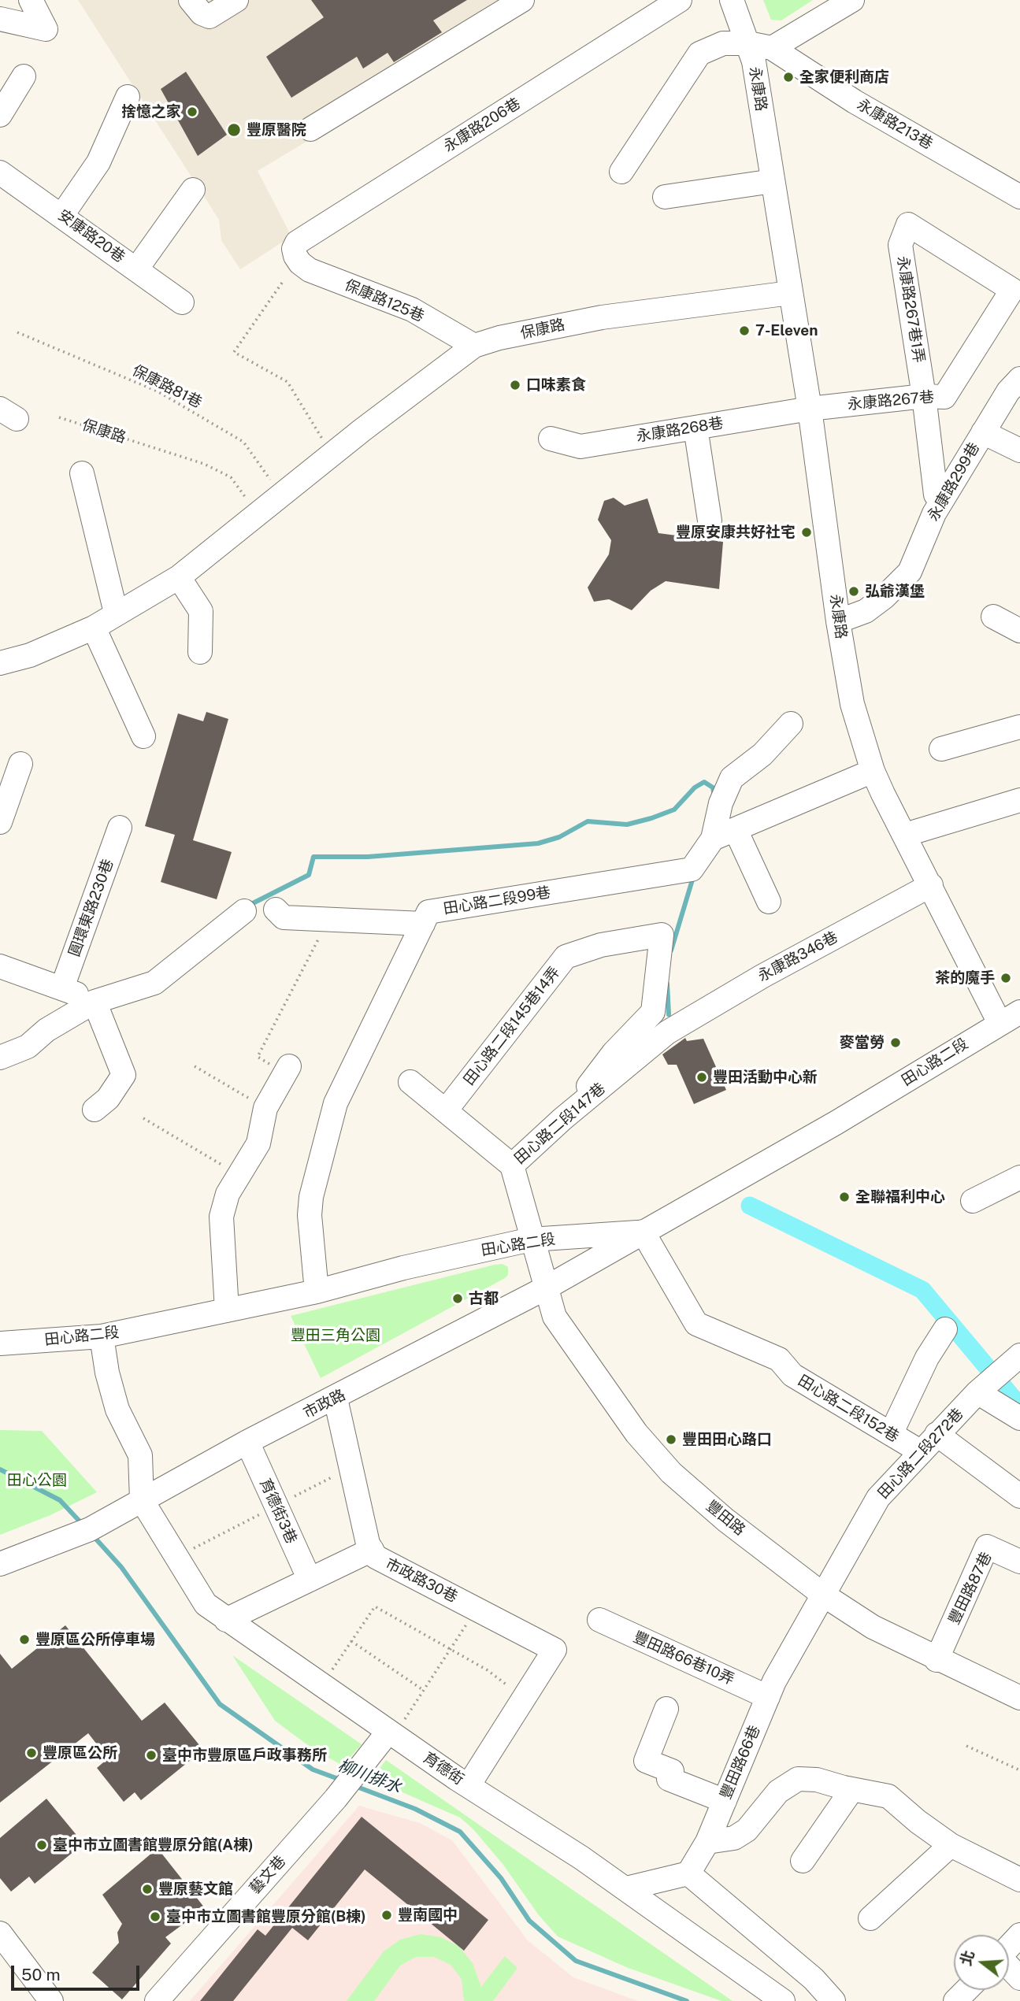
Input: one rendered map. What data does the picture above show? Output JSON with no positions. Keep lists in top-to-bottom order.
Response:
{
  "streets": {
    "street": [
      "永康路",
      "永康路213巷",
      "永康路206巷",
      "安康路20巷",
      "保康路125巷",
      "永康路267巷1弄",
      "保康路",
      "永康路267巷",
      "永康路268巷",
      "永康路299巷",
      "田心路二段99巷",
      "圓環東路230巷",
      "永康路346巷",
      "田心路二段145巷14弄",
      "田心路二段",
      "田心路二段147巷",
      "市政路",
      "田心路二段152巷",
      "田心路二段272巷",
      "育德街3巷",
      "豐田路",
      "市政路30巷",
      "豐田路87巷",
      "豐田路66巷10弄",
      "豐田路66巷",
      "育德街",
      "藝文巷"
    ],
    "path": ["保康路81巷"]
  },
  "crossings": [
    ["永康路", "保康路"],
    ["永康路", "永康路267巷"],
    ["永康路", "永康路268巷"],
    ["永康路", "永康路299巷"],
    ["永康路", "永康路346巷"],
    ["永康路", "田心路二段"],
    ["永康路206巷", "保康路125巷"],
    ["保康路125巷", "保康路"],
    ["永康路267巷1弄", "永康路267巷"],
    ["保康路", "保康路81巷"],
    ["永康路267巷", "永康路268巷"],
    ["田心路二段99巷", "田心路二段"],
    ["永康路346巷", "田心路二段147巷"],
    ["田心路二段145巷14弄", "田心路二段147巷"],
    ["田心路二段", "田心路二段147巷"],
    ["田心路二段", "市政路"],
    ["田心路二段", "田心路二段152巷"],
    ["田心路二段", "豐田路"],
    ["田心路二段147巷", "豐田路"],
    ["市政路", "田心路二段152巷"],
    ["市政路", "育德街3巷"],
    ["市政路", "豐田路"],
    ["市政路", "市政路30巷"],
    ["市政路", "育德街"],
    ["田心路二段152巷", "田心路二段272巷"],
    ["田心路二段272巷", "豐田路"],
    ["田心路二段272巷", "豐田路66巷"],
    ["豐田路", "豐田路87巷"],
    ["豐田路", "豐田路66巷"],
    ["豐田路66巷10弄", "豐田路66巷"],
    ["育德街", "藝文巷"]
  ],
  "water": ["柳川排水"],
  "parks": ["豐田三角公園", "田心公園"],
  "places": [
    "全家便利商店",
    "捨憶之家",
    "豐原醫院",
    "7-Eleven",
    "口味素食",
    "豐原安康共好社宅",
    "弘爺漢堡",
    "茶的魔手",
    "麥當勞",
    "豐田活動中心新",
    "全聯福利中心",
    "古都",
    "豐田田心路口",
    "豐原區公所停車場",
    "豐原區公所",
    "臺中市豐原區戶政事務所",
    "臺中市立圖書館豐原分館(A棟)",
    "豐原藝文館",
    "豐南國中",
    "臺中市立圖書館豐原分館(B棟)"
  ],
  "scale_bar": "50 m",
  "north": "left"
}
